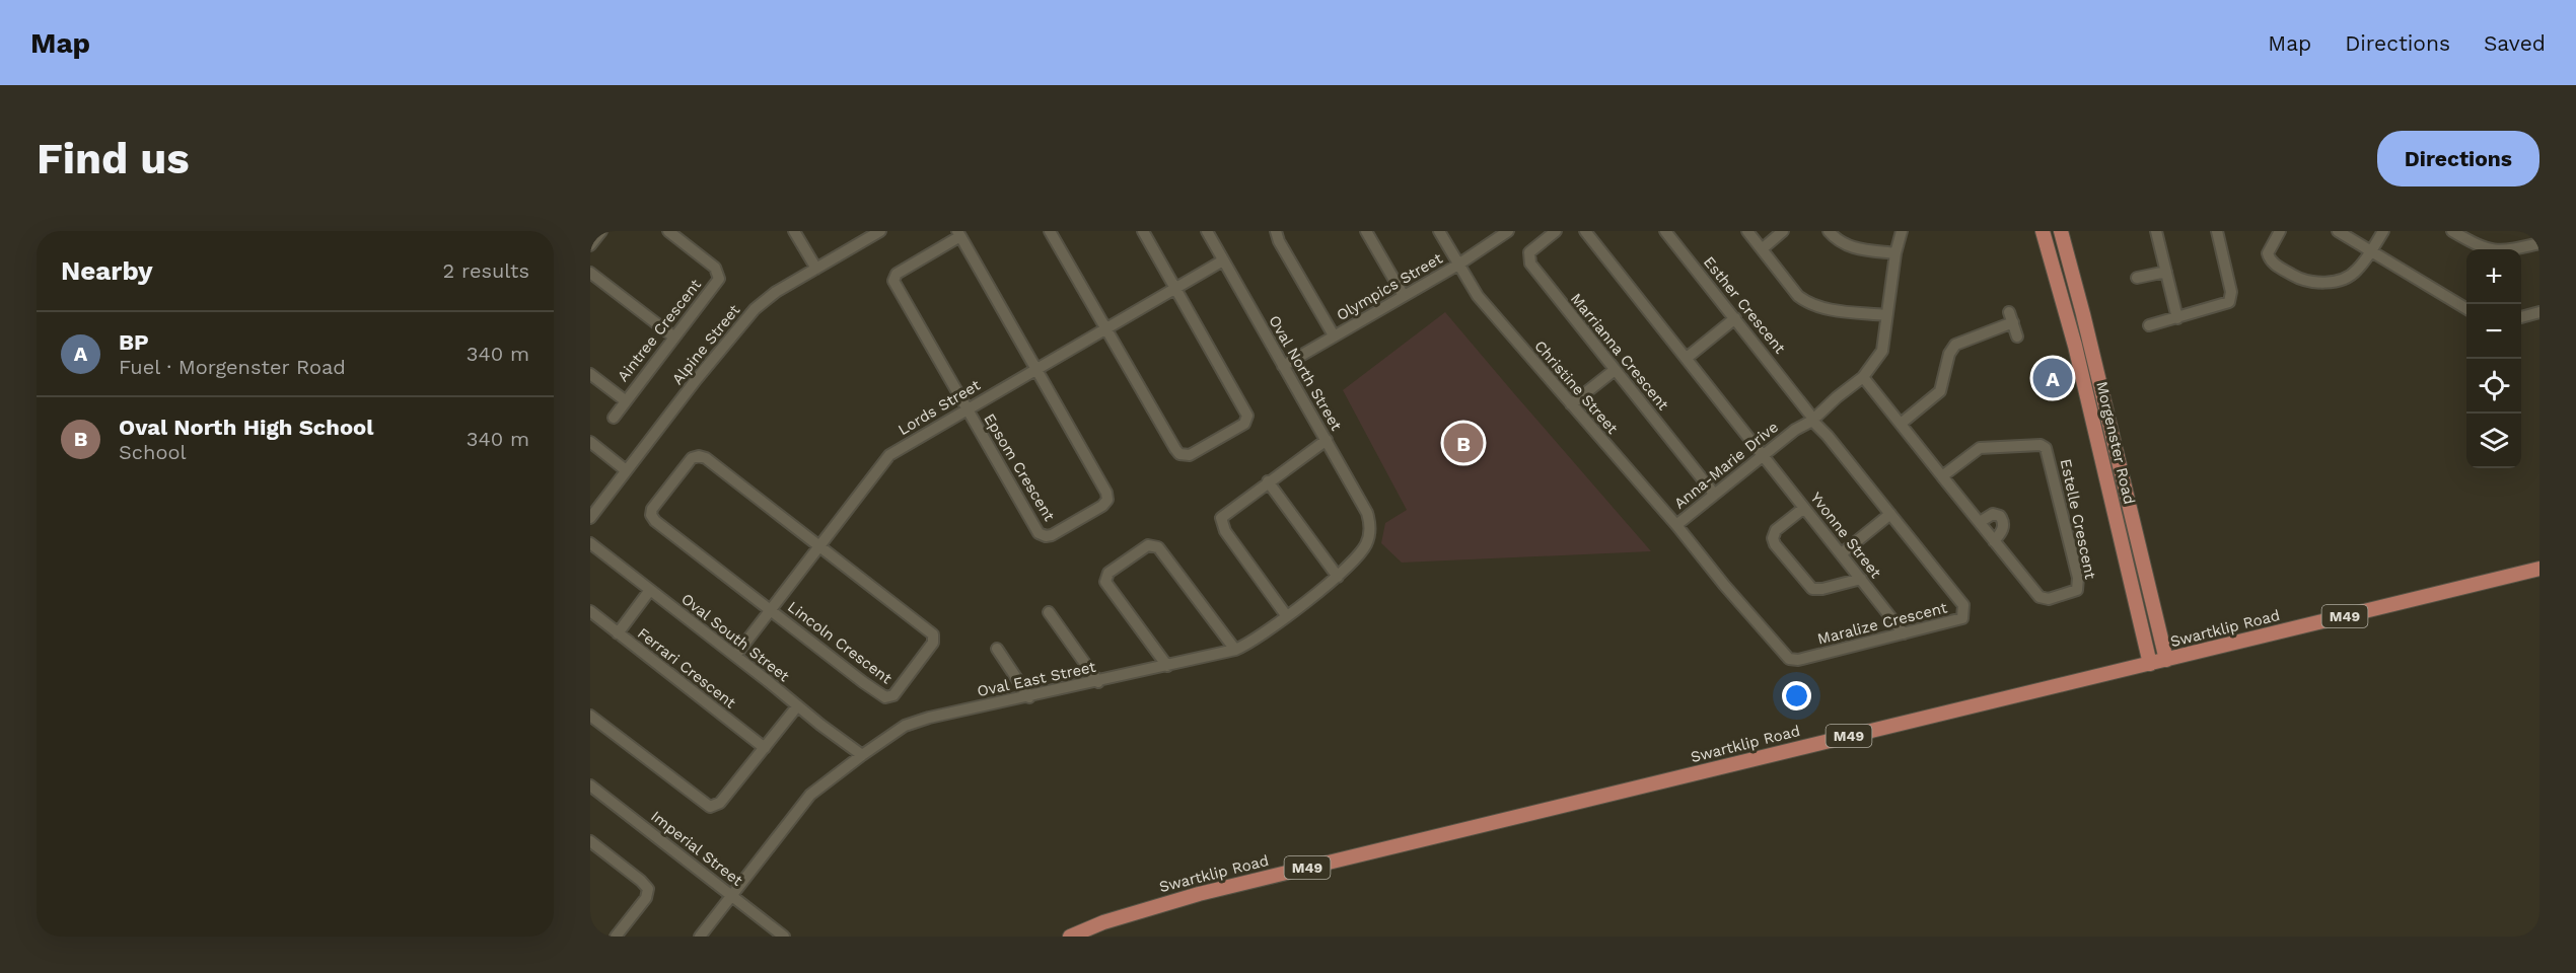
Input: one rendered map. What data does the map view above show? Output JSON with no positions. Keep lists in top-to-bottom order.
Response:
{
  "streets": {
    "main road": ["Morgenster Road", "M49", "Swartklip Road"],
    "street": [
      "Olympics Street",
      "Esther Crescent",
      "Aintree Crescent",
      "Alpine Street",
      "Marrianna Crescent",
      "Oval North Street",
      "Christine Street",
      "Lords Street",
      "Anna-Marie Drive",
      "Epsom Crescent",
      "Estelle Crescent",
      "Yvonne Street",
      "Maralize Crescent",
      "Oval South Street",
      "Lincoln Crescent",
      "Ferrari Crescent",
      "Oval East Street",
      "Imperial Street"
    ]
  },
  "crossings": [
    ["Olympics Street", "Oval North Street"],
    ["Olympics Street", "Christine Street"],
    ["Esther Crescent", "Anna-Marie Drive"],
    ["Esther Crescent", "Maralize Crescent"],
    ["Marrianna Crescent", "Anna-Marie Drive"],
    ["Oval North Street", "Lords Street"],
    ["Oval North Street", "Oval East Street"],
    ["Christine Street", "Anna-Marie Drive"],
    ["Christine Street", "Maralize Crescent"],
    ["Lords Street", "Epsom Crescent"],
    ["Lords Street", "Oval South Street"],
    ["Lords Street", "Lincoln Crescent"],
    ["Morgenster Road", "Swartklip Road"],
    ["Anna-Marie Drive", "Estelle Crescent"],
    ["Anna-Marie Drive", "Yvonne Street"],
    ["Anna-Marie Drive", "Maralize Crescent"],
    ["Yvonne Street", "Maralize Crescent"],
    ["Oval South Street", "Oval East Street"],
    ["Oval East Street", "Imperial Street"]
  ],
  "page": {
    "header": "Map",
    "nav": ["Map", "Directions", "Saved"],
    "buttons": "Directions",
    "title": "Find us",
    "heading": ["Nearby", "2 results"],
    "map_buttons": ["+", "−"],
    "list": [
      {
        "mark": "A",
        "name": "BP",
        "note": "Fuel · Morgenster Road",
        "value": "340 m"
      },
      {
        "mark": "B",
        "name": "Oval North High School",
        "note": "School",
        "value": "340 m"
      }
    ],
    "pins": ["A", "B"]
  }
}
